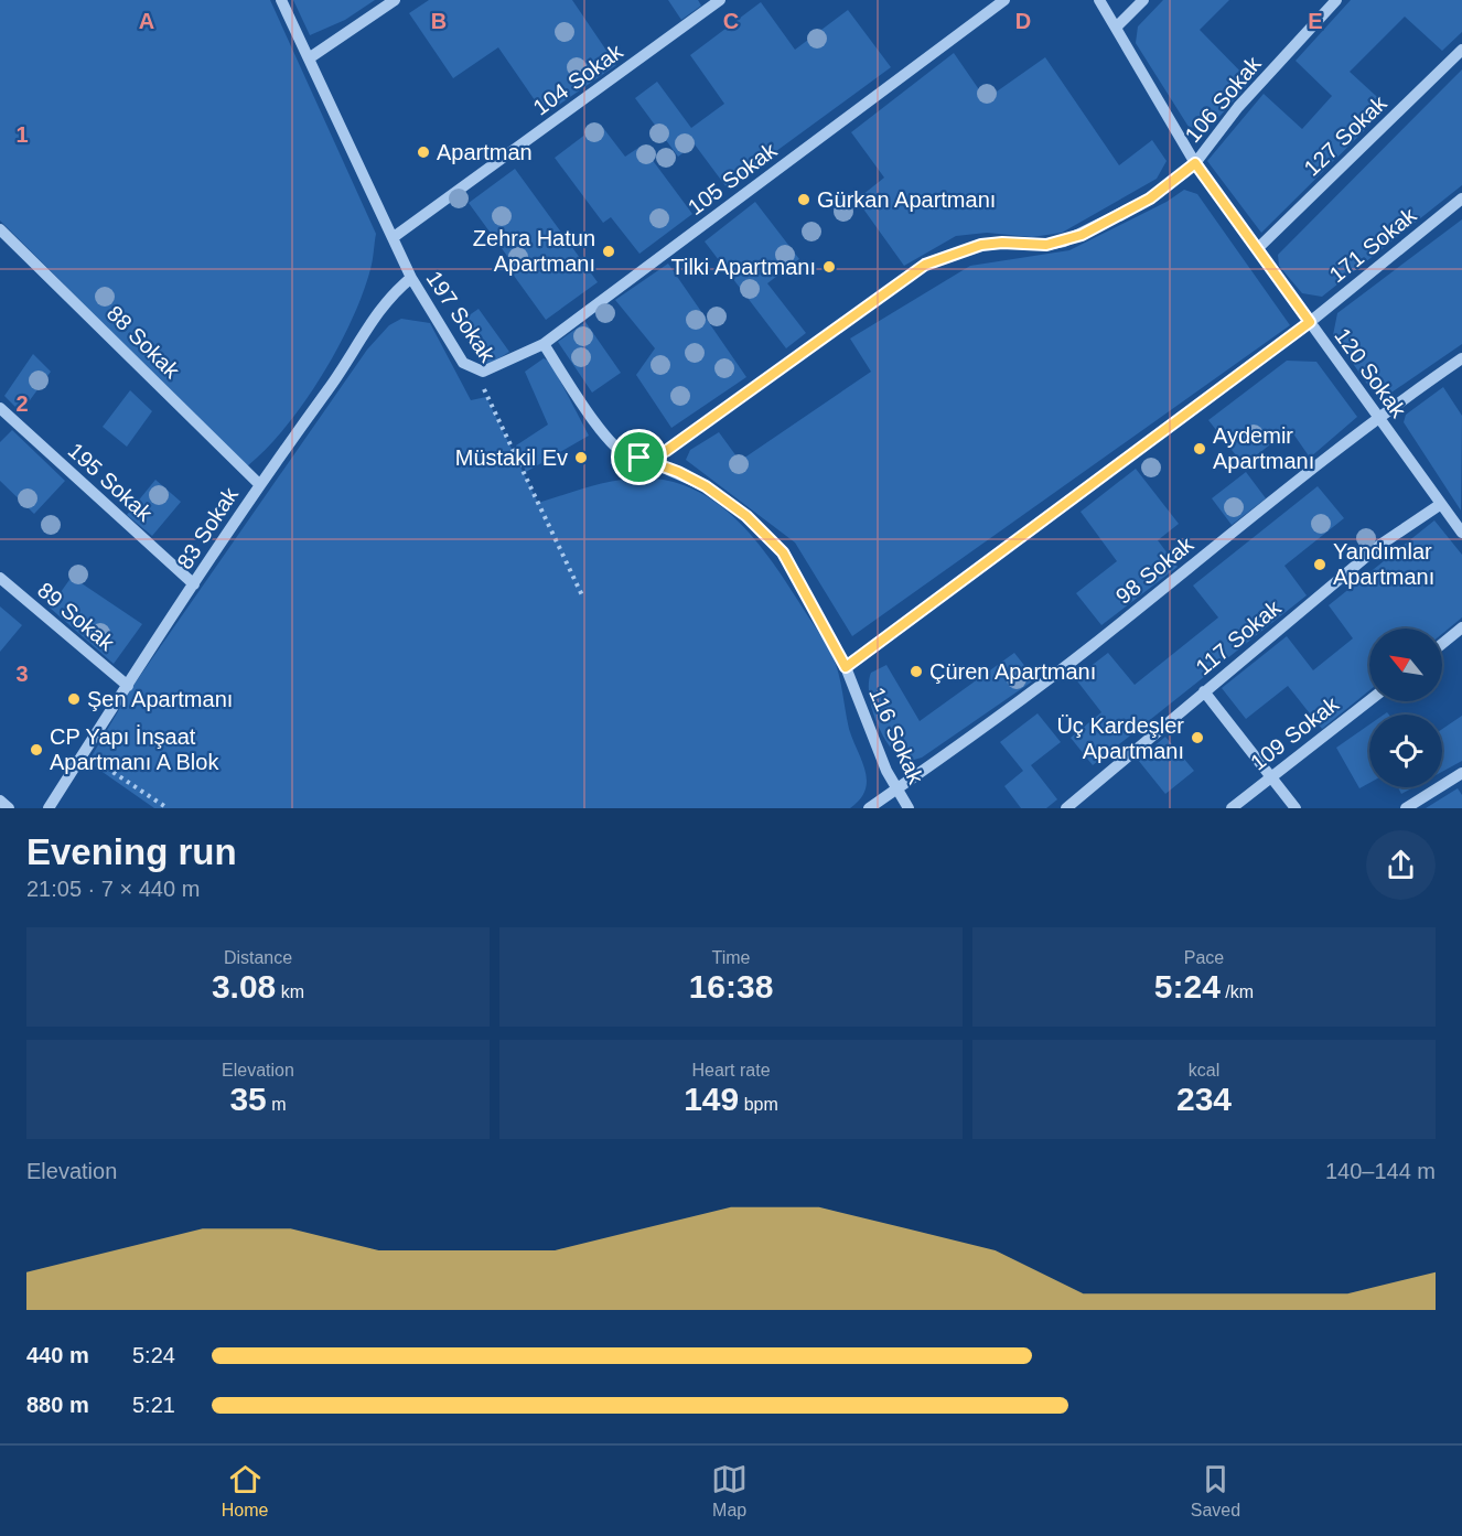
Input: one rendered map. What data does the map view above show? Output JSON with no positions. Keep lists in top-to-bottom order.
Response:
{
  "streets": {
    "street": [
      "104 Sokak",
      "106 Sokak",
      "127 Sokak",
      "105 Sokak",
      "171 Sokak",
      "197 Sokak",
      "88 Sokak",
      "120 Sokak",
      "195 Sokak",
      "83 Sokak",
      "98 Sokak",
      "89 Sokak",
      "117 Sokak",
      "109 Sokak",
      "116 Sokak"
    ]
  },
  "crossings": [
    ["104 Sokak", "197 Sokak"],
    ["106 Sokak", "120 Sokak"],
    ["106 Sokak", "116 Sokak"],
    ["127 Sokak", "120 Sokak"],
    ["105 Sokak", "197 Sokak"],
    ["171 Sokak", "120 Sokak"],
    ["171 Sokak", "116 Sokak"],
    ["197 Sokak", "83 Sokak"],
    ["88 Sokak", "83 Sokak"],
    ["120 Sokak", "98 Sokak"],
    ["120 Sokak", "117 Sokak"],
    ["195 Sokak", "83 Sokak"],
    ["83 Sokak", "89 Sokak"],
    ["98 Sokak", "116 Sokak"]
  ],
  "places": [
    "Apartman",
    "Gürkan Apartmanı",
    "Zehra Hatun Apartmanı",
    "Tilki Apartmanı",
    "Aydemir Apartmanı",
    "Müstakil Ev",
    "Yandımlar Apartmanı",
    "Çüren Apartmanı",
    "Şen Apartmanı",
    "Üç Kardeşler Apartmanı",
    "CP Yapı İnşaat Apartmanı A Blok"
  ],
  "north": "top left",
  "page": {
    "heading": ["Evening run", "21:05 · 7 × 440 m"],
    "stats": [
      ["Distance", "3.08 km"],
      ["Time", "16:38"],
      ["Pace", "5:24 /km"],
      ["Elevation", "35 m"],
      ["Heart rate", "149 bpm"],
      ["kcal", "234"]
    ],
    "chart": ["Elevation", "140–144 m"],
    "list": [
      {
        "name": "440 m",
        "note": "5:24"
      },
      {
        "name": "880 m",
        "note": "5:21"
      }
    ],
    "tabs": ["Home", "Map", "Saved"]
  },
  "grid": {
    "columns": [
      "A",
      "B",
      "C",
      "D",
      "E"
    ],
    "rows": ["1", "2", "3"]
  }
}
